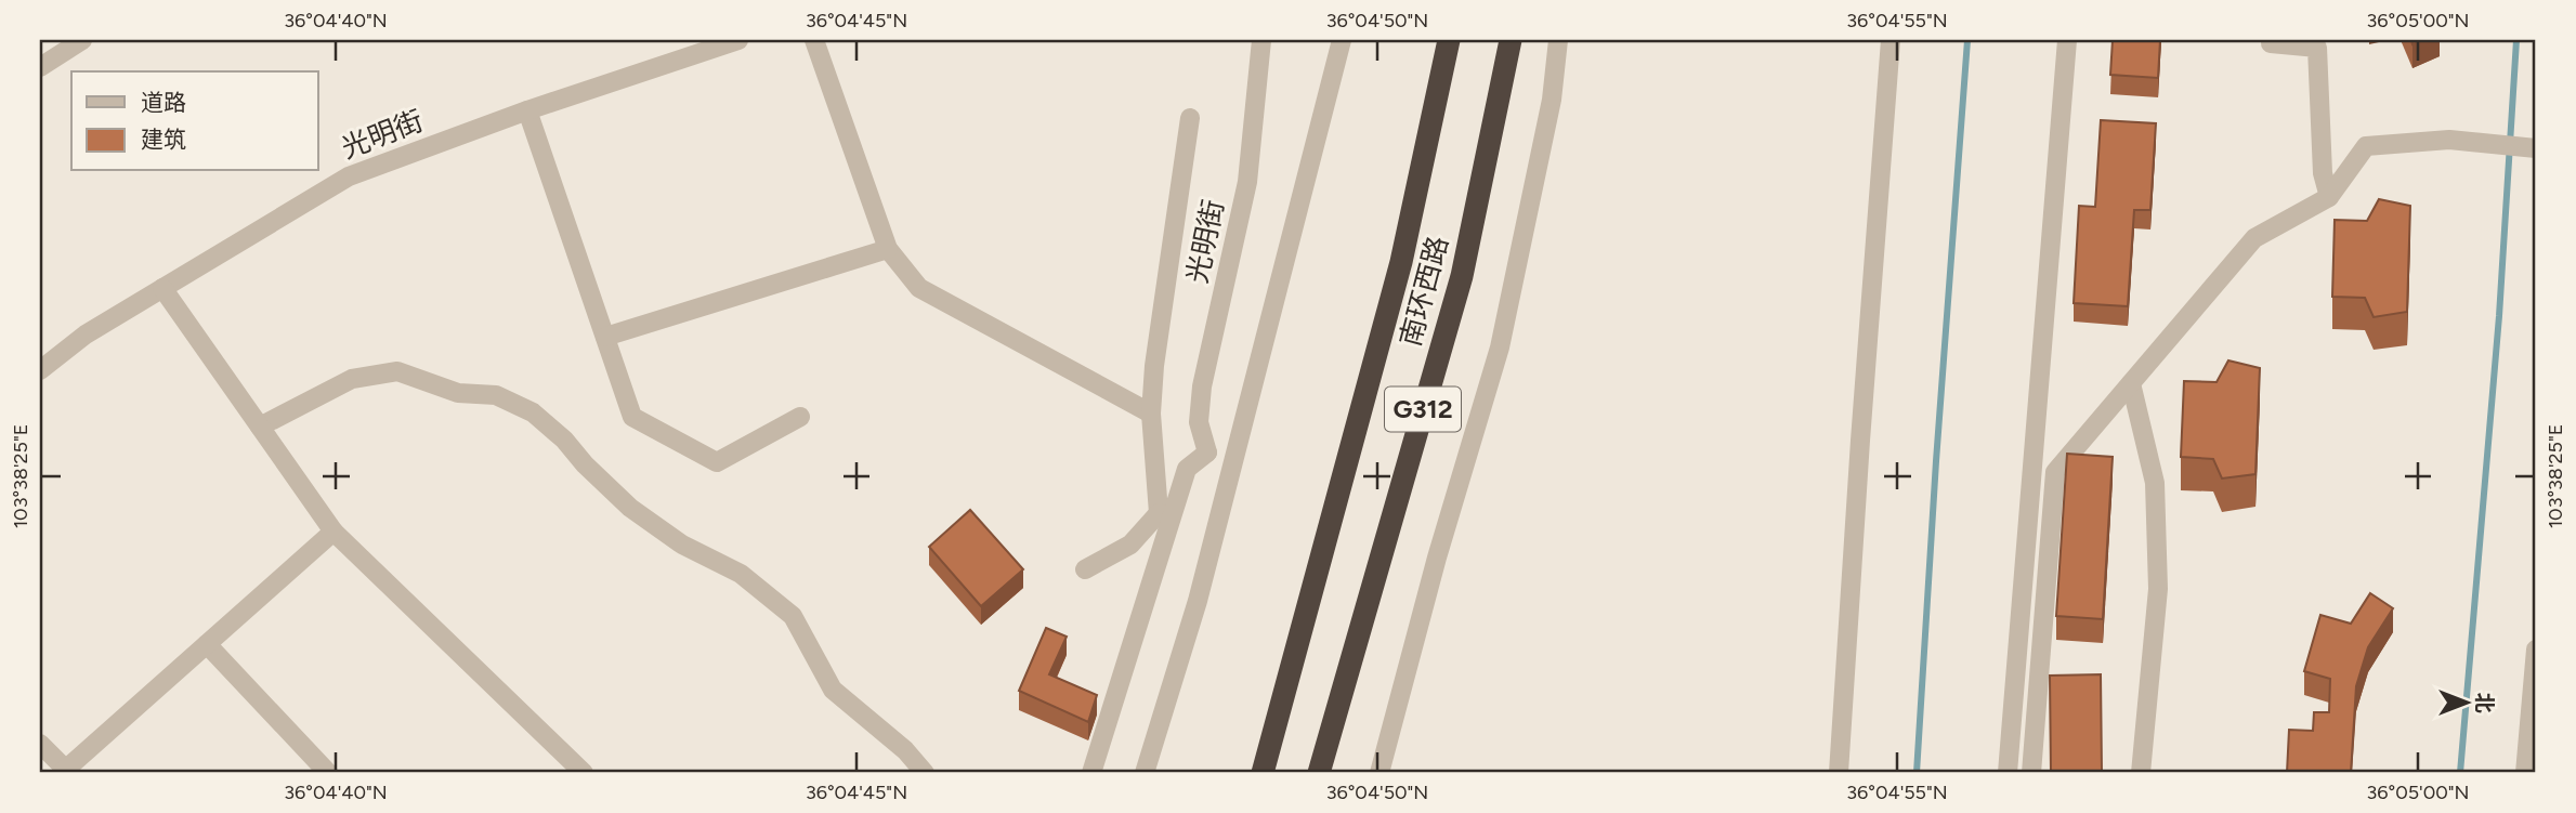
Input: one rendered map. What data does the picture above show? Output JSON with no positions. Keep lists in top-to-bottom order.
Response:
{
  "streets": {
    "highway": ["南环西路", "G312"],
    "street": ["光明街"]
  },
  "legend": ["道路", "建筑"],
  "north": "right",
  "coordinates": [
    "36°04'40\"N",
    "36°04'45\"N",
    "36°04'50\"N",
    "36°04'55\"N",
    "36°05'00\"N",
    "103°38'25\"E"
  ]
}
